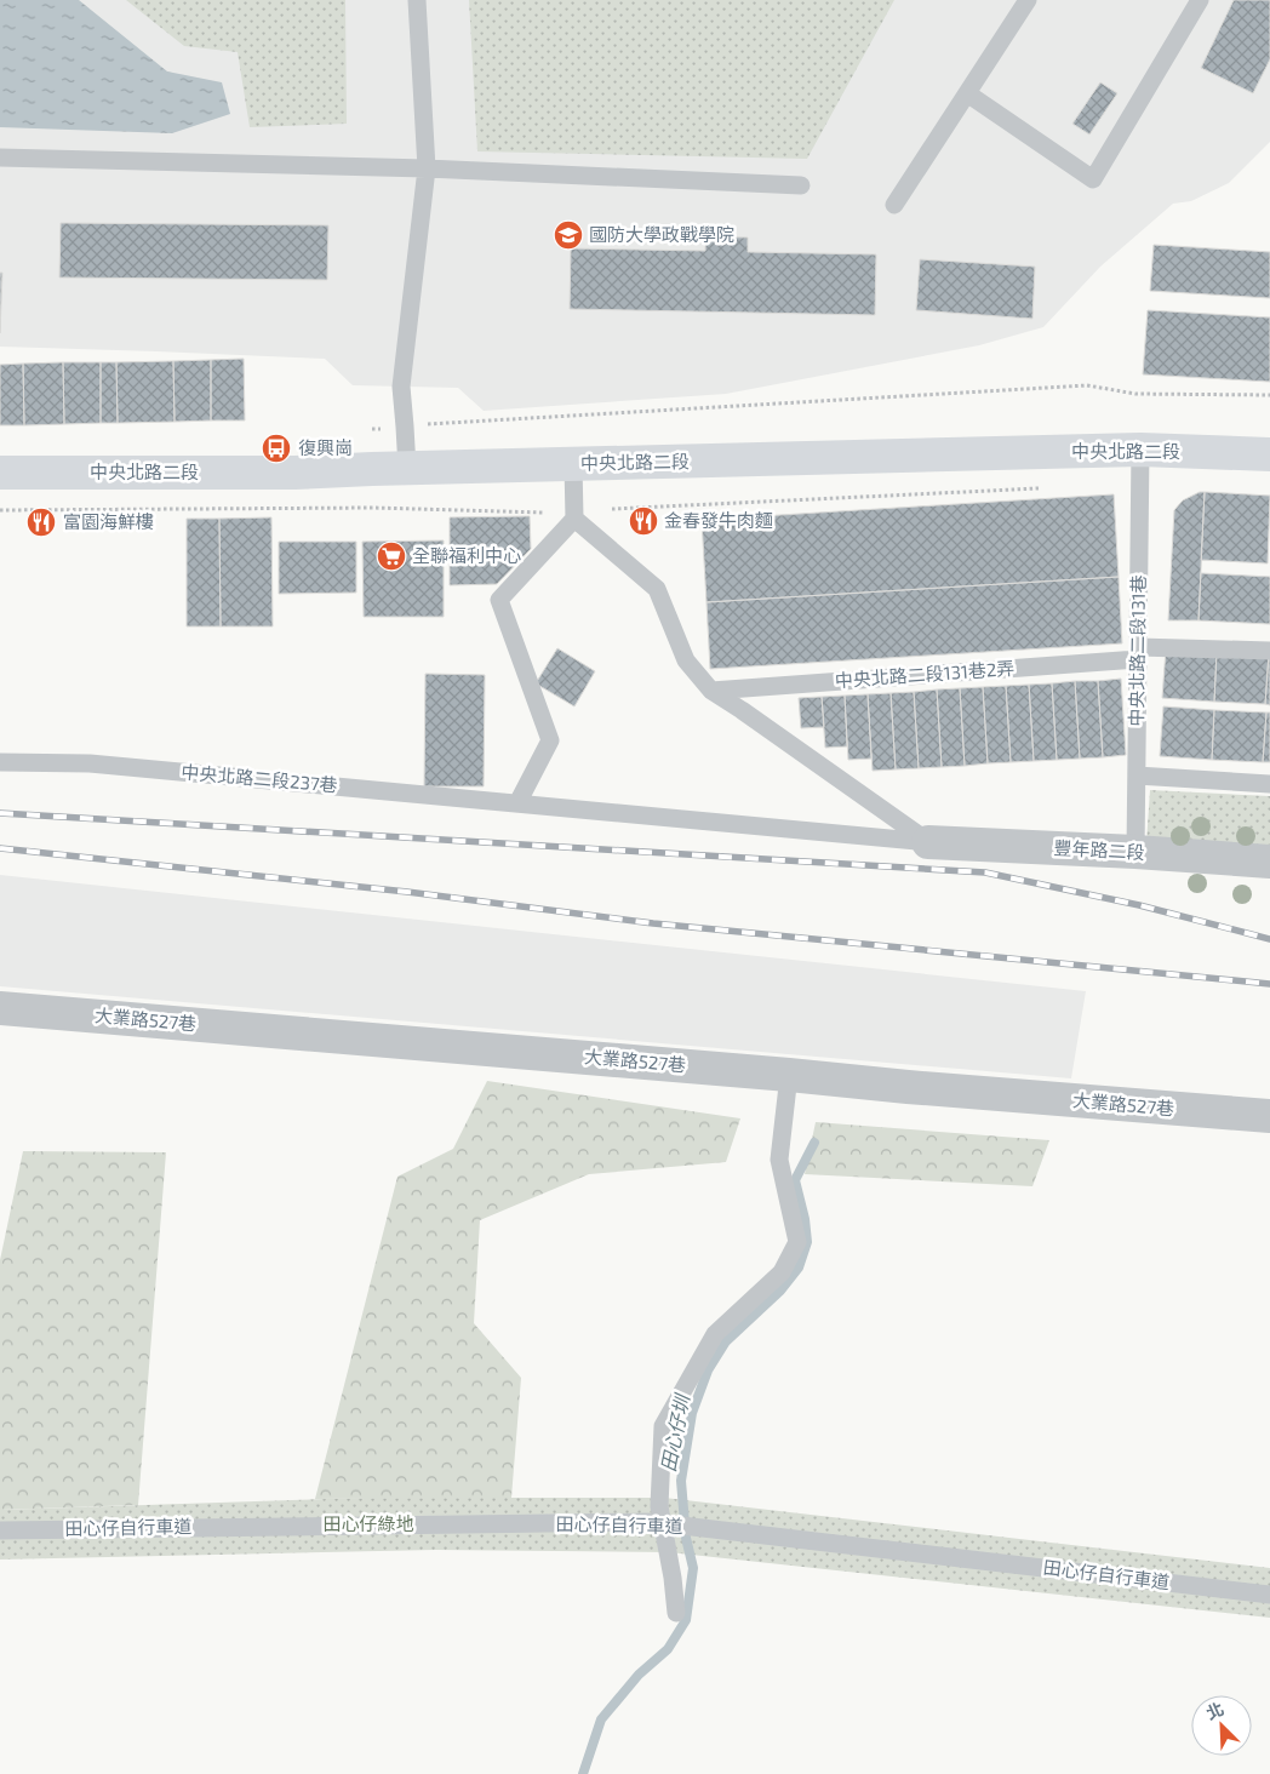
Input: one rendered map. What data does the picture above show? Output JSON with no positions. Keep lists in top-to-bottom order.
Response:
{
  "streets": {
    "street": ["中央北路二段", "豐年路二段", "大業路527巷"],
    "lane": [
      "中央北路二段131巷",
      "中央北路二段131巷2弄",
      "中央北路二段237巷",
      "田心仔自行車道"
    ]
  },
  "crossings": [
    ["中央北路二段", "中央北路二段131巷"],
    ["中央北路二段131巷", "中央北路二段131巷2弄"],
    ["中央北路二段131巷", "豐年路二段"],
    ["中央北路二段237巷", "豐年路二段"]
  ],
  "water": ["田心仔圳"],
  "parks": ["田心仔綠地"],
  "places": {
    "school or university": ["國防大學政戰學院"],
    "bus stop": ["復興崗"],
    "restaurant": ["金春發牛肉麵", "富園海鮮樓"],
    "supermarket": ["全聯福利中心"]
  },
  "north": "top left"
}
